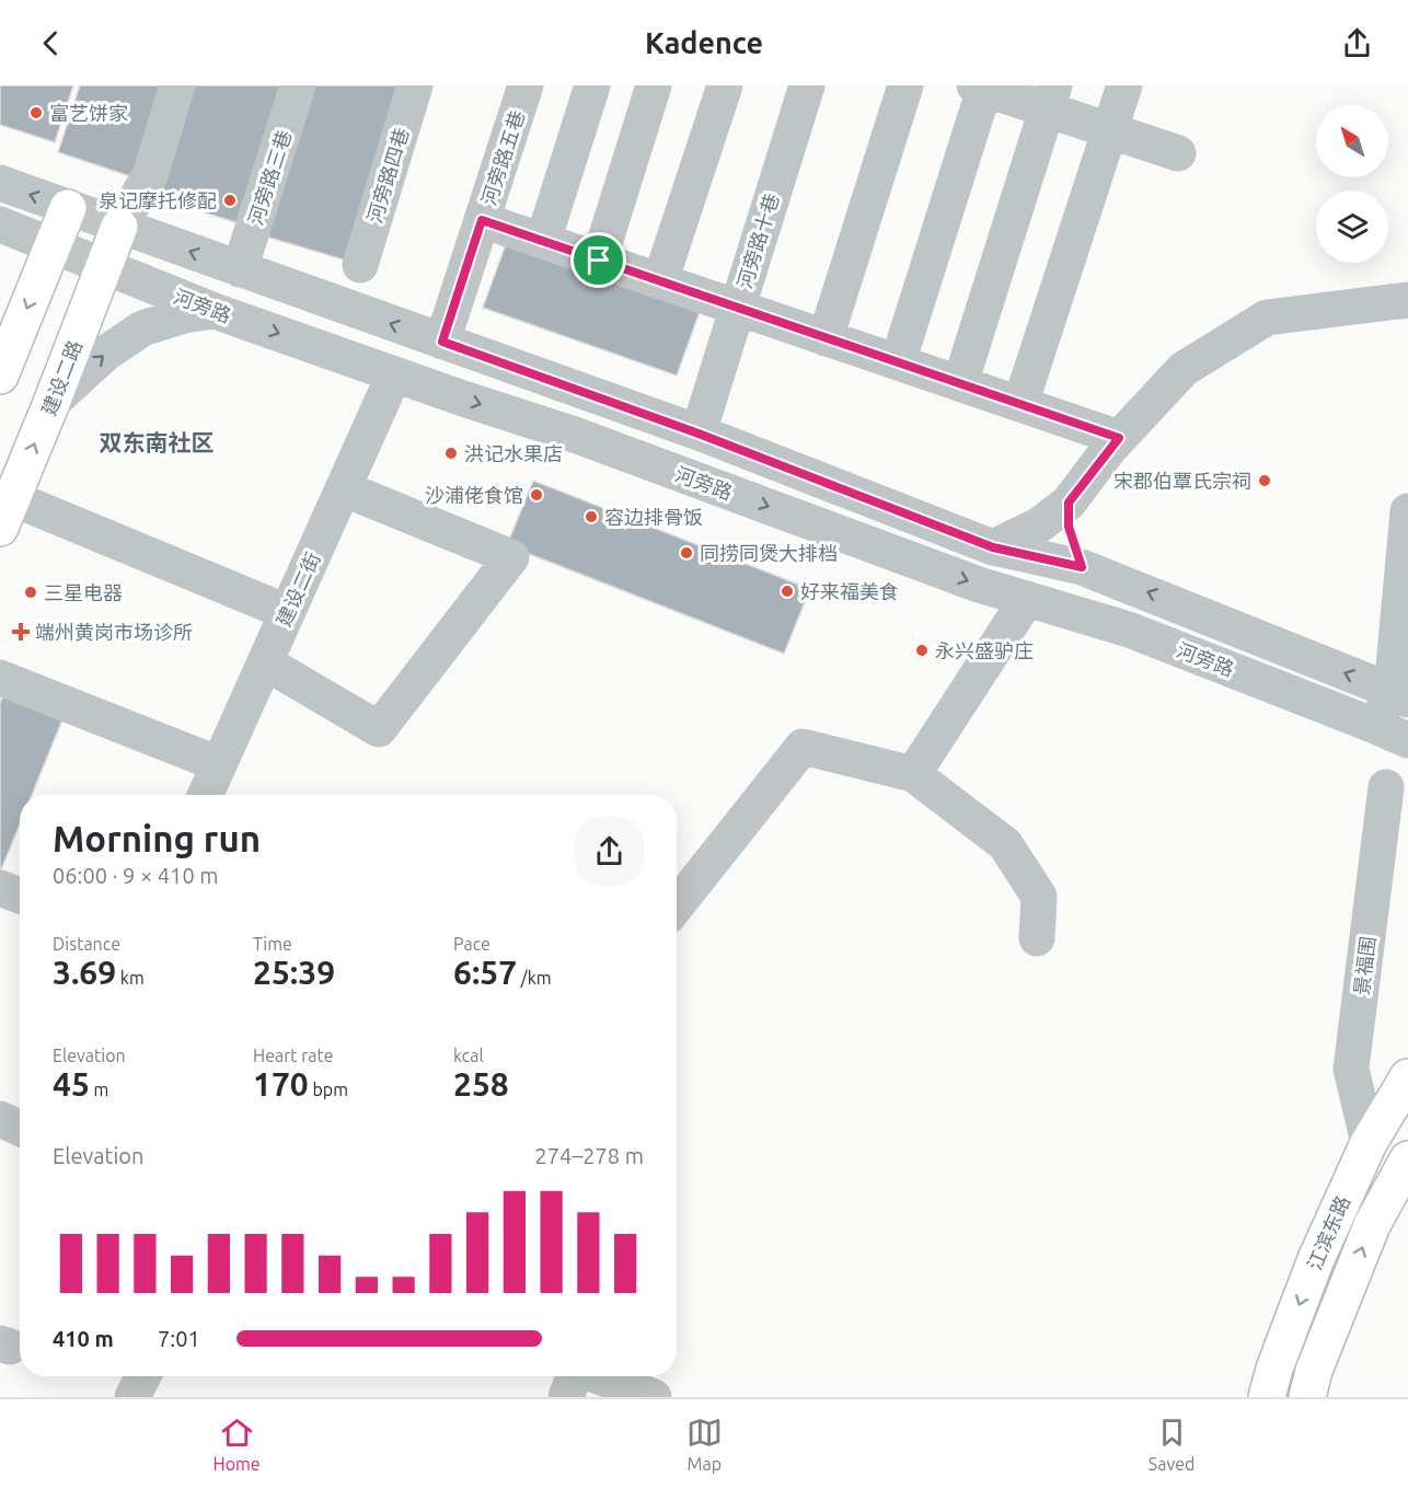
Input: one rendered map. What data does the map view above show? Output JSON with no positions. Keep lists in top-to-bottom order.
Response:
{
  "streets": {
    "main road": ["建设二路", "江滨东路"],
    "street": [
      "河旁路五巷",
      "河旁路四巷",
      "河旁路三巷",
      "河旁路十巷",
      "河旁路",
      "建设二街",
      "景福围"
    ]
  },
  "crossings": [
    ["河旁路五巷", "河旁路"],
    ["河旁路三巷", "河旁路"],
    ["河旁路十巷", "河旁路"],
    ["河旁路", "建设二路"],
    ["河旁路", "建设二街"],
    ["景福围", "江滨东路"]
  ],
  "one_way": ["建设二路"],
  "districts": ["双东南社区"],
  "places": {
    "other": [
      "富艺饼家",
      "泉记摩托修配",
      "洪记水果店",
      "宋郡伯覃氏宗祠",
      "沙浦佬食馆",
      "容边排骨饭",
      "同捞同煲大排档",
      "好来福美食",
      "三星电器",
      "永兴盛驴庄"
    ],
    "health": ["端州黄岗市场诊所"]
  },
  "north": "top left",
  "page": {
    "header": "Kadence",
    "heading": ["Morning run", "06:00 · 9 × 410 m"],
    "stats": [
      ["Distance", "3.69 km"],
      ["Time", "25:39"],
      ["Pace", "6:57 /km"],
      ["Elevation", "45 m"],
      ["Heart rate", "170 bpm"],
      ["kcal", "258"]
    ],
    "chart": ["Elevation", "274–278 m"],
    "list": [
      {
        "name": "410 m",
        "note": "7:01"
      }
    ],
    "tabs": ["Home", "Map", "Saved"]
  }
}
